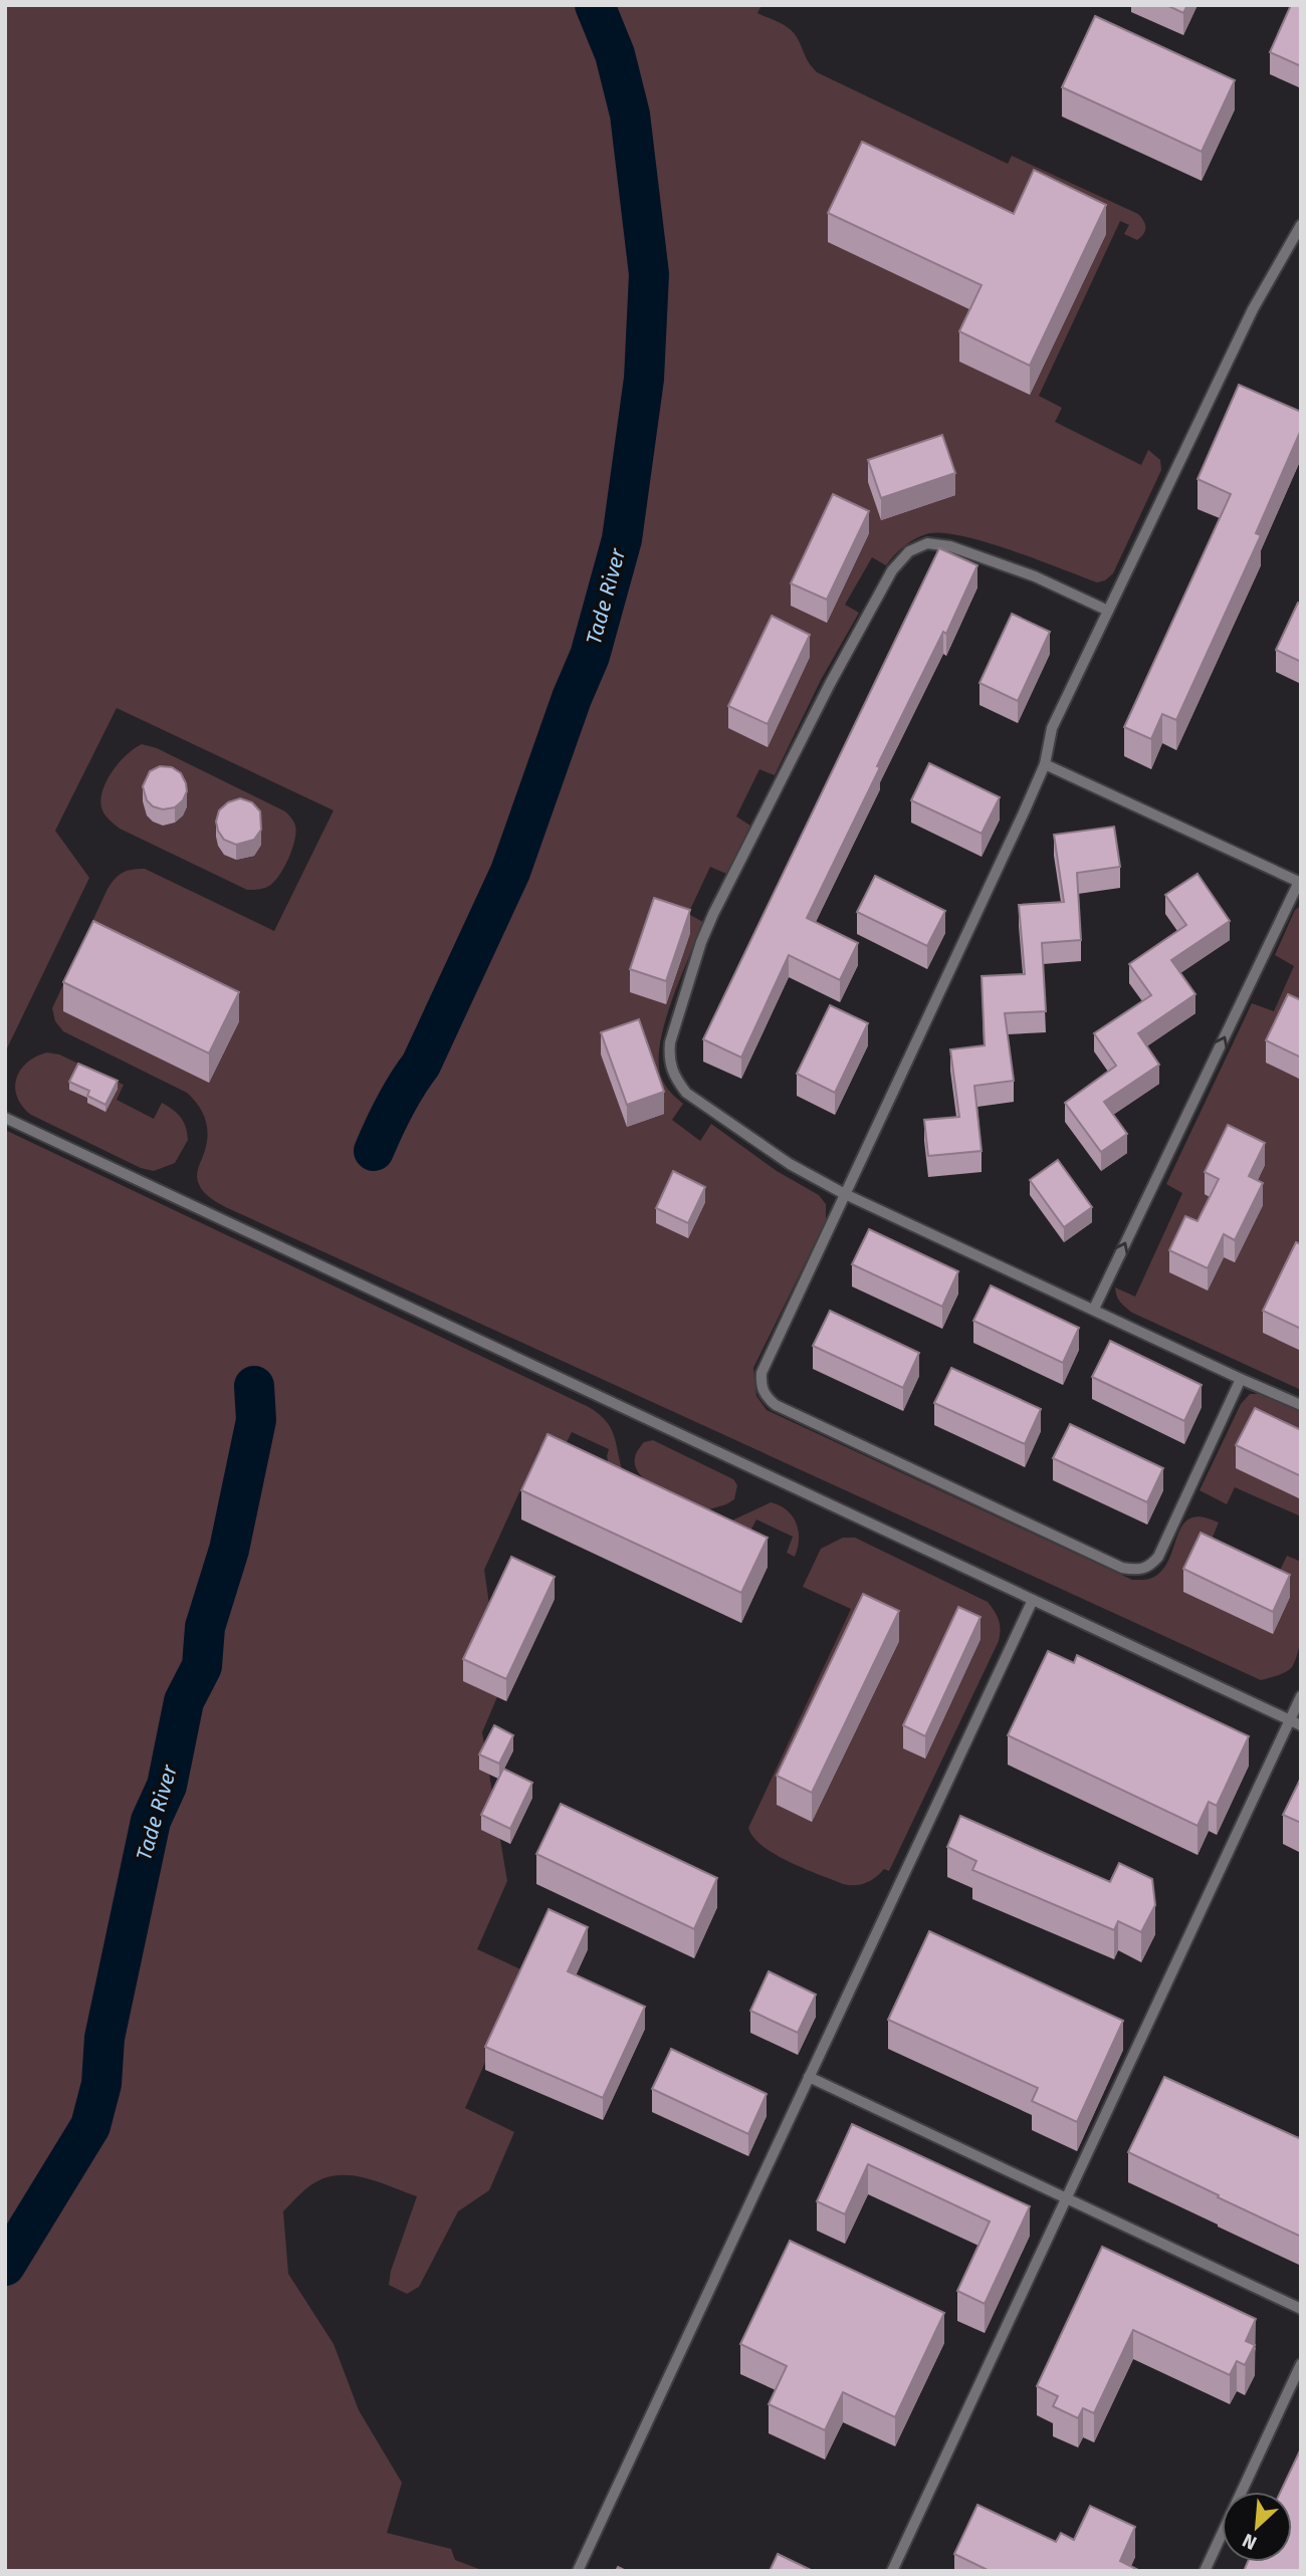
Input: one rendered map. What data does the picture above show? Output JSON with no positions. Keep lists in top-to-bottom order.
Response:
{
  "water": ["Tade River"],
  "north": "bottom left"
}
